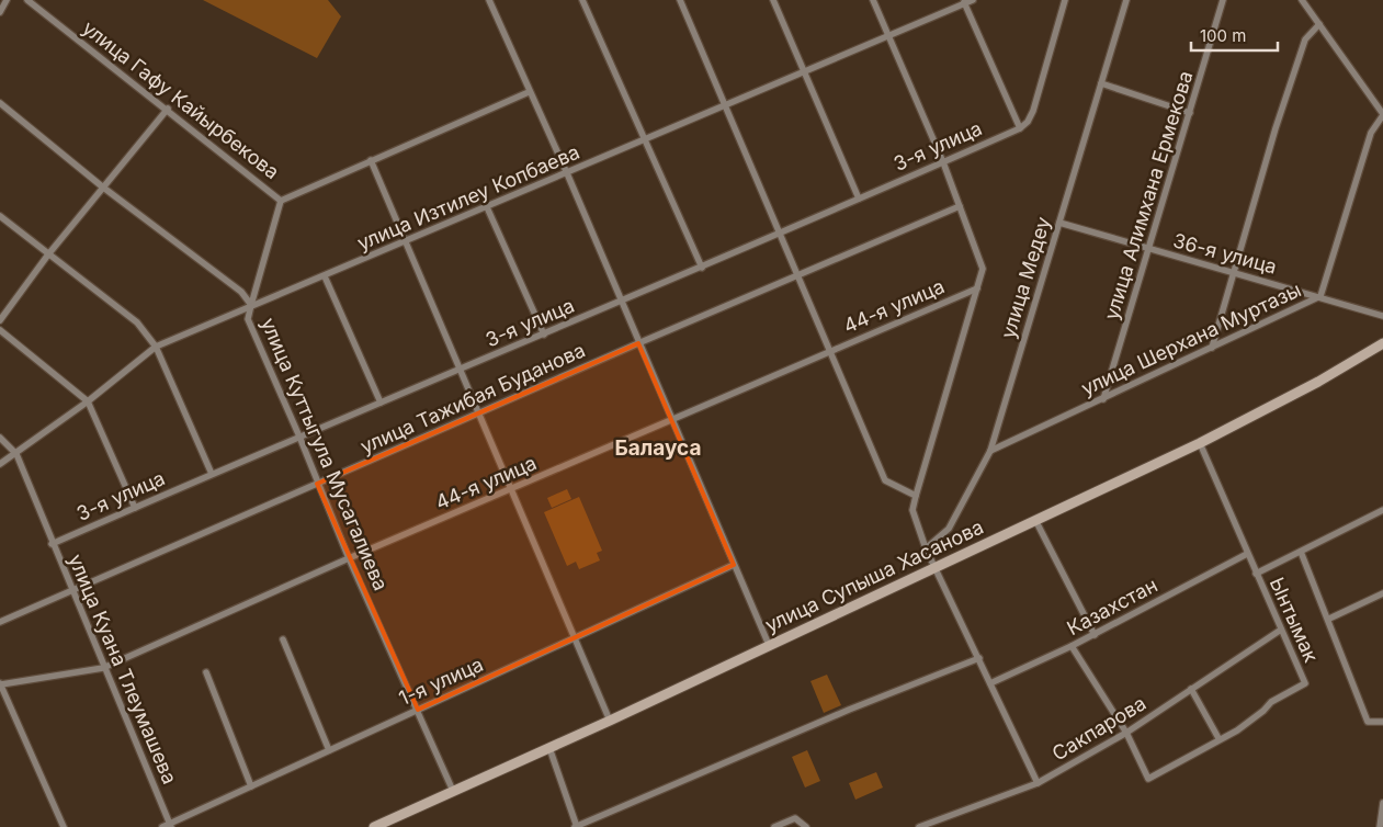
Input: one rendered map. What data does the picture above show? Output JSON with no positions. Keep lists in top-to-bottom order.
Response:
{
  "streets": {
    "street": [
      "улица Гафу Кайырбекова",
      "3-я улица",
      "улица Алимхана Ермекова",
      "улица Изтилеу Копбаева",
      "36-я улица",
      "улица Медеу",
      "44-я улица",
      "улица Шерхана Муртазы",
      "улица Тажибая Буданова",
      "улица Куттыгула Мусагалиева",
      "улица Супыша Хасанова",
      "Казахстан",
      "Ынтымак",
      "улица Куана Тлеумашева",
      "1-я улица",
      "Сакпарова"
    ]
  },
  "crossings": [
    ["3-я улица", "улица Куттыгула Мусагалиева"],
    ["3-я улица", "улица Куана Тлеумашева"],
    ["улица Алимхана Ермекова", "36-я улица"],
    ["улица Алимхана Ермекова", "улица Шерхана Муртазы"],
    ["улица Изтилеу Копбаева", "улица Куттыгула Мусагалиева"],
    ["улица Изтилеу Копбаева", "улица Куана Тлеумашева"],
    ["36-я улица", "улица Медеу"],
    ["36-я улица", "улица Шерхана Муртазы"],
    ["улица Медеу", "улица Шерхана Муртазы"],
    ["44-я улица", "улица Куттыгула Мусагалиева"],
    ["44-я улица", "улица Куана Тлеумашева"],
    ["улица Тажибая Буданова", "улица Куттыгула Мусагалиева"],
    ["улица Тажибая Буданова", "улица Куана Тлеумашева"],
    ["улица Куттыгула Мусагалиева", "улица Супыша Хасанова"],
    ["улица Куттыгула Мусагалиева", "1-я улица"],
    ["улица Супыша Хасанова", "Ынтымак"],
    ["Казахстан", "Ынтымак"],
    ["Ынтымак", "Сакпарова"],
    ["улица Куана Тлеумашева", "1-я улица"]
  ],
  "districts": ["Балауса"],
  "scale_bar": "100 m"
}
